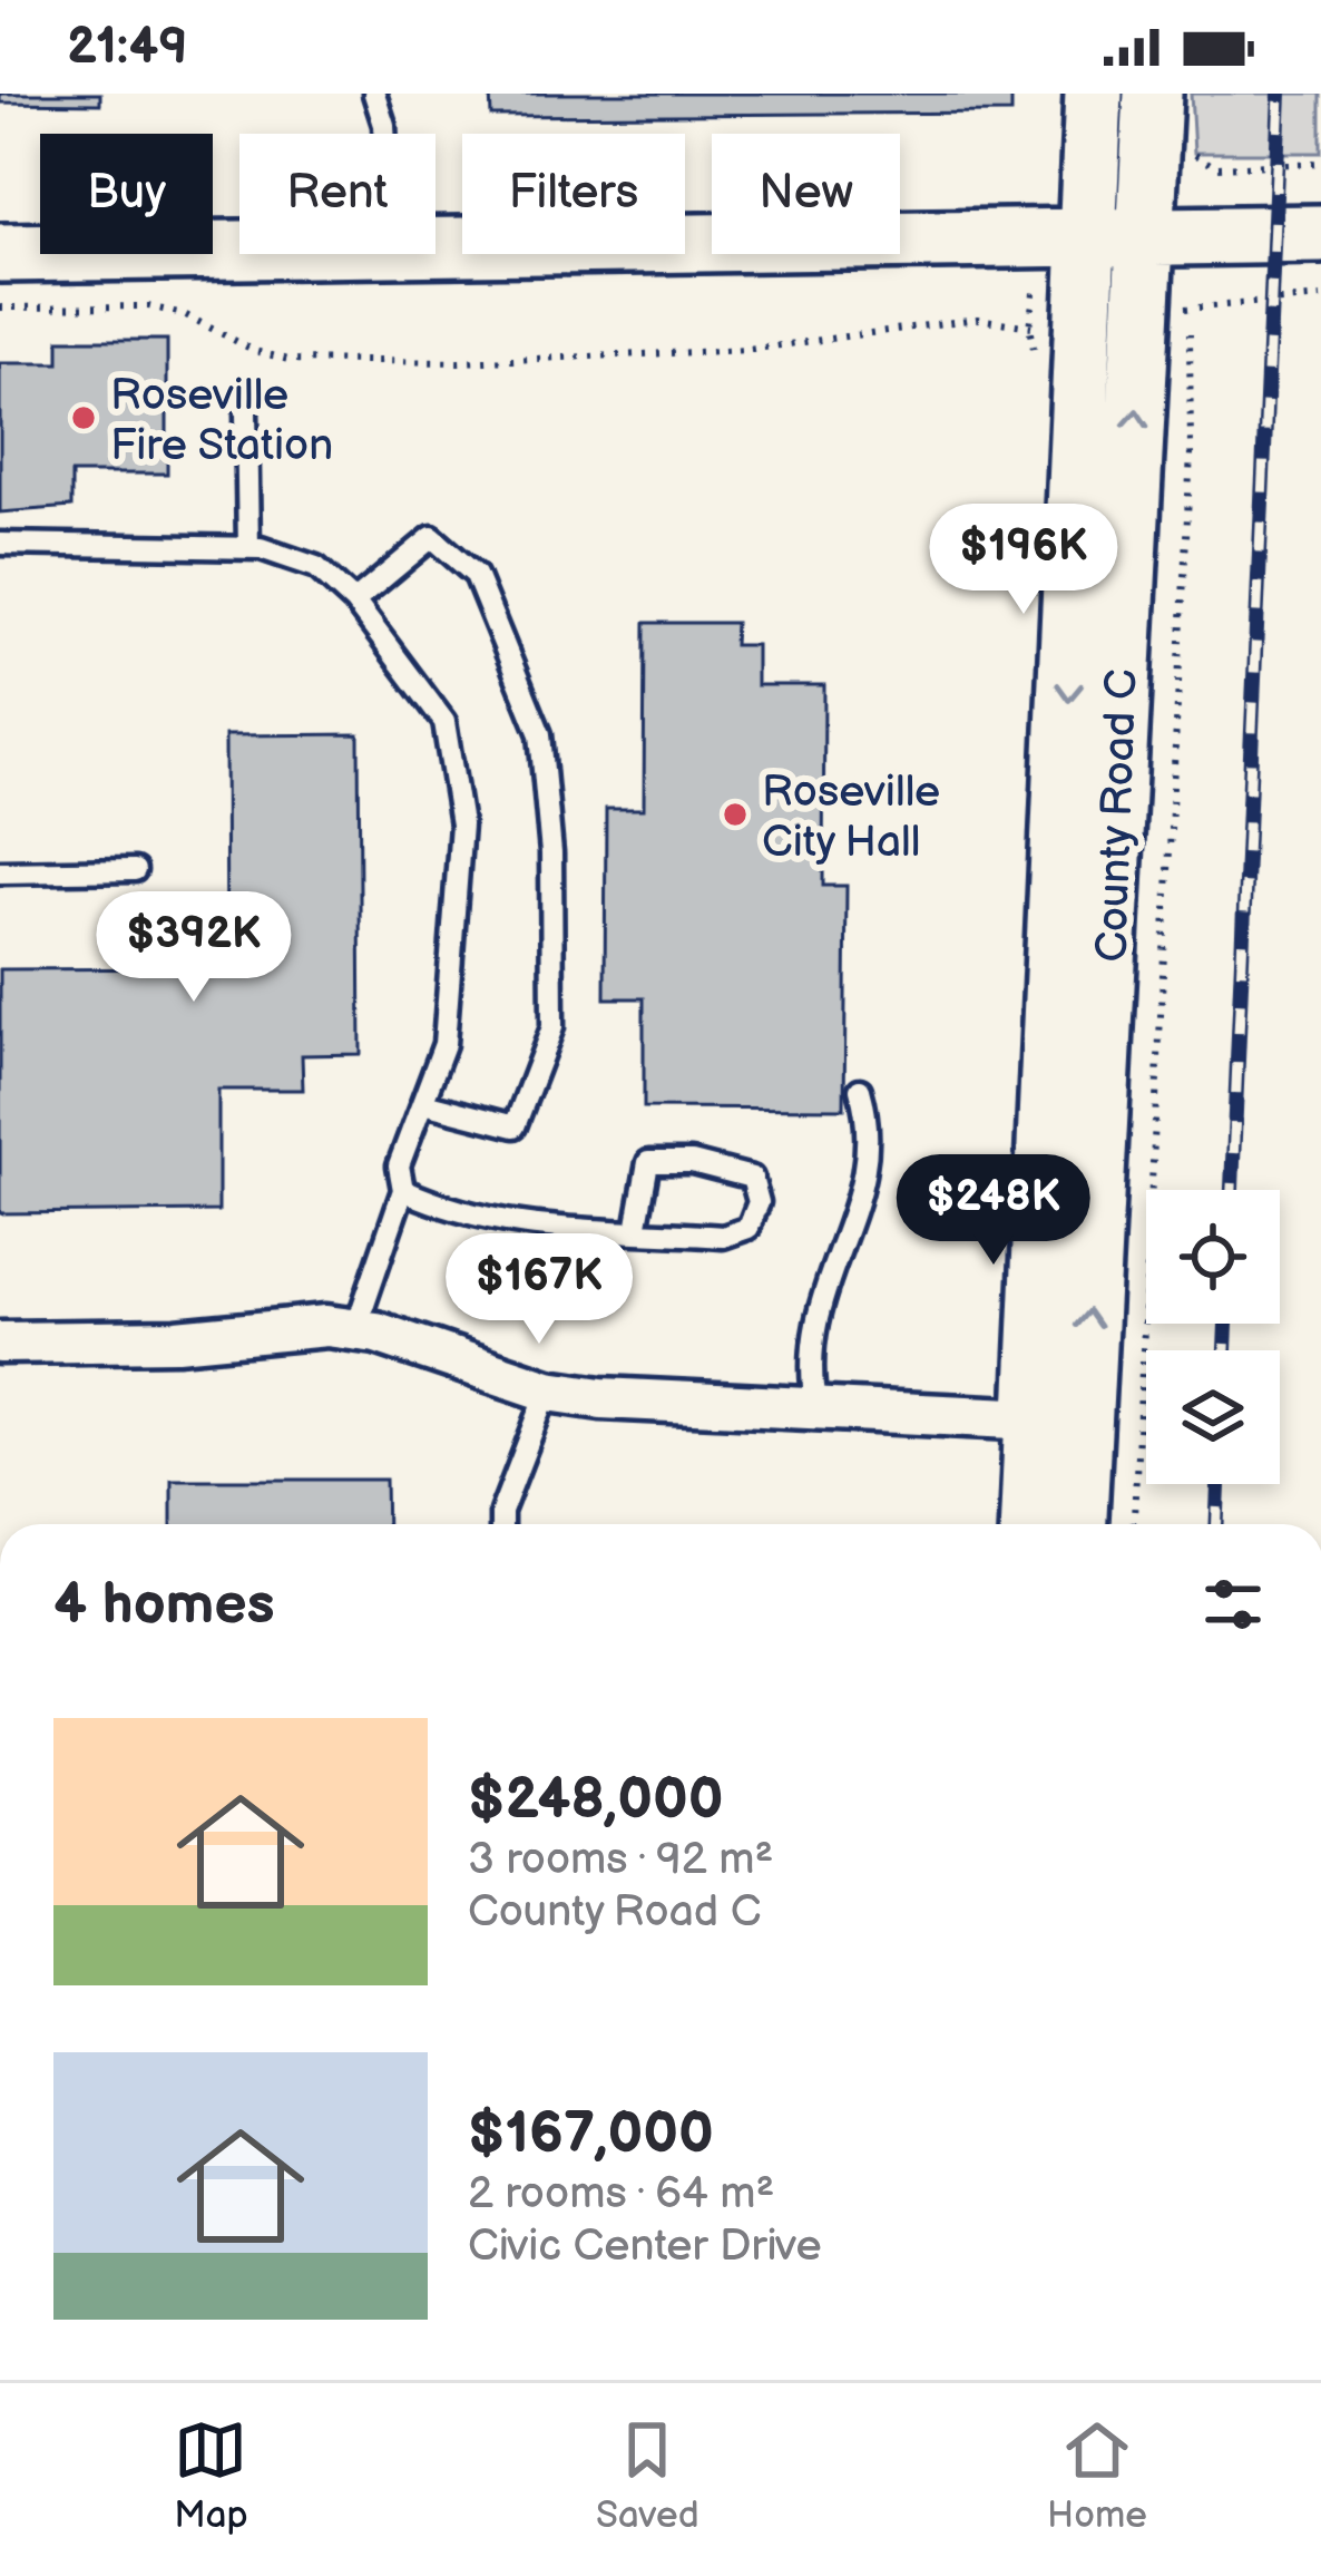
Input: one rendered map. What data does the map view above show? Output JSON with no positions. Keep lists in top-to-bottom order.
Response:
{
  "streets": {
    "main road": ["County Road C"]
  },
  "places": ["Roseville Fire Station", "Roseville City Hall"],
  "page": {
    "status": "21:49",
    "chip": [
      "Buy",
      "Rent",
      "Filters",
      "New"
    ],
    "price": [
      "$196K",
      "$392K",
      "$248K",
      "$167K"
    ],
    "heading": "4 homes",
    "list": [
      {
        "name": "$248,000",
        "note": "3 rooms · 92 m² · County Road C"
      },
      {
        "name": "$167,000",
        "note": "2 rooms · 64 m² · Civic Center Drive"
      }
    ],
    "tabs": ["Map", "Saved", "Home"]
  }
}
